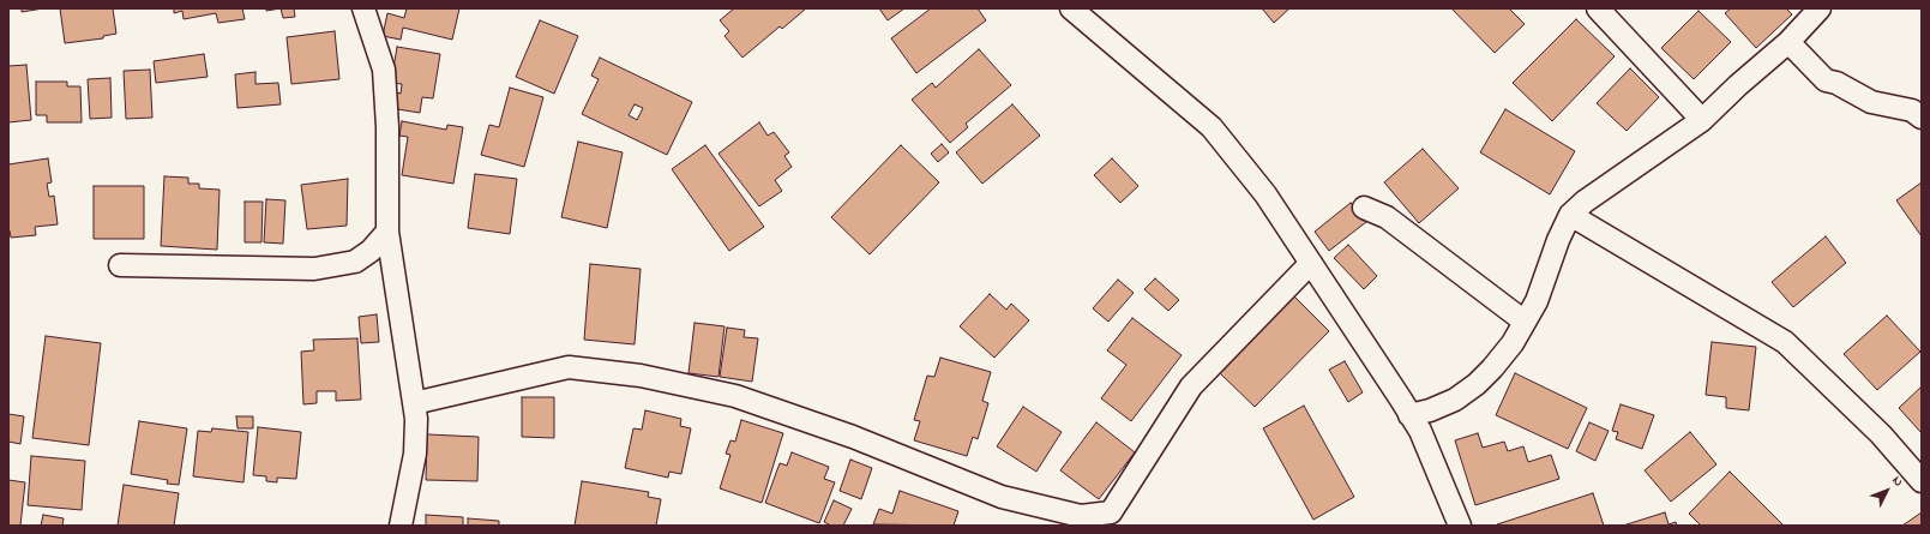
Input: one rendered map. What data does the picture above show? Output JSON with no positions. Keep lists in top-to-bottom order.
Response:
{
  "north": "top right"
}
